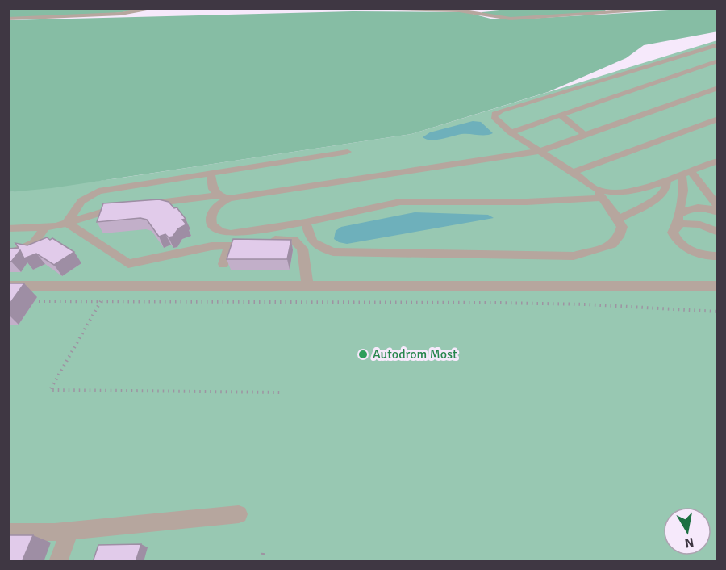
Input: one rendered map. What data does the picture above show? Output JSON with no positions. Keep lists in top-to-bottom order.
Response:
{
  "places": ["Autodrom Most"],
  "north": "bottom"
}
